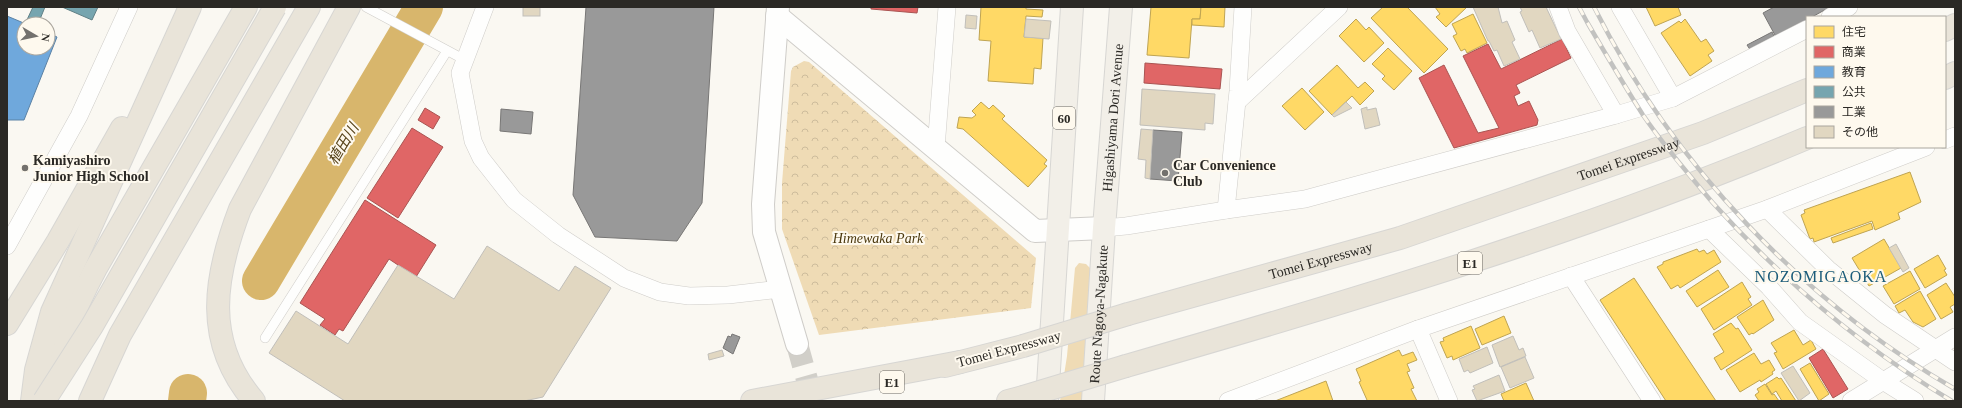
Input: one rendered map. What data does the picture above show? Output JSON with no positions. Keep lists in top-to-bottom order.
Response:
{
  "streets": {
    "highway": ["Tomei Expressway", "E1"],
    "main road": ["Higashiyama Dori Avenue", "60", "Route Nagoya-Nagakute"]
  },
  "crossings": [
    ["Higashiyama Dori Avenue", "Route Nagoya-Nagakute"]
  ],
  "districts": ["NOZOMIGAOKA"],
  "water": ["植田川"],
  "parks": ["Himewaka Park"],
  "places": ["Kamiyashiro Junior High School", "Car Convenience Club"],
  "legend": [
    "住宅",
    "商業",
    "教育",
    "公共",
    "工業",
    "その他"
  ],
  "north": "right"
}
